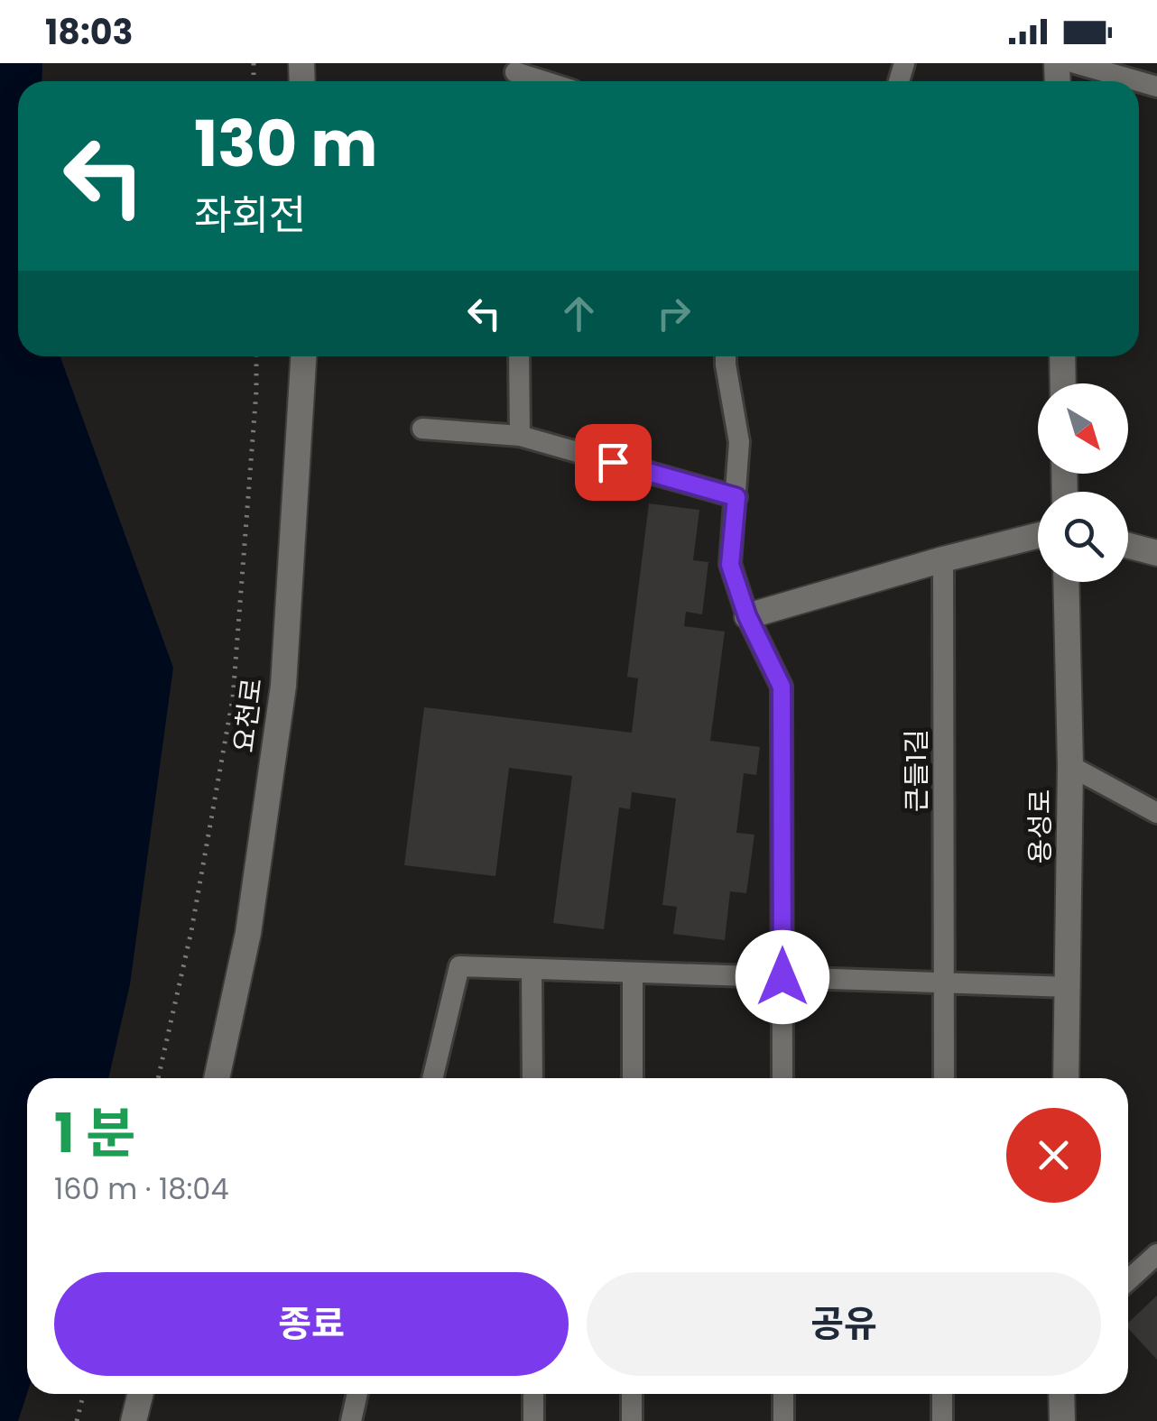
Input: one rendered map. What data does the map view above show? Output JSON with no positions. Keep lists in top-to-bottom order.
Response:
{
  "streets": {
    "street": ["요천로", "큰들1길", "용성로"]
  },
  "north": "bottom right",
  "page": {
    "status": "18:03",
    "turn": ["130 m", "좌회전"],
    "heading": ["1 분", "160 m · 18:04"],
    "buttons": ["종료", "공유"]
  }
}
